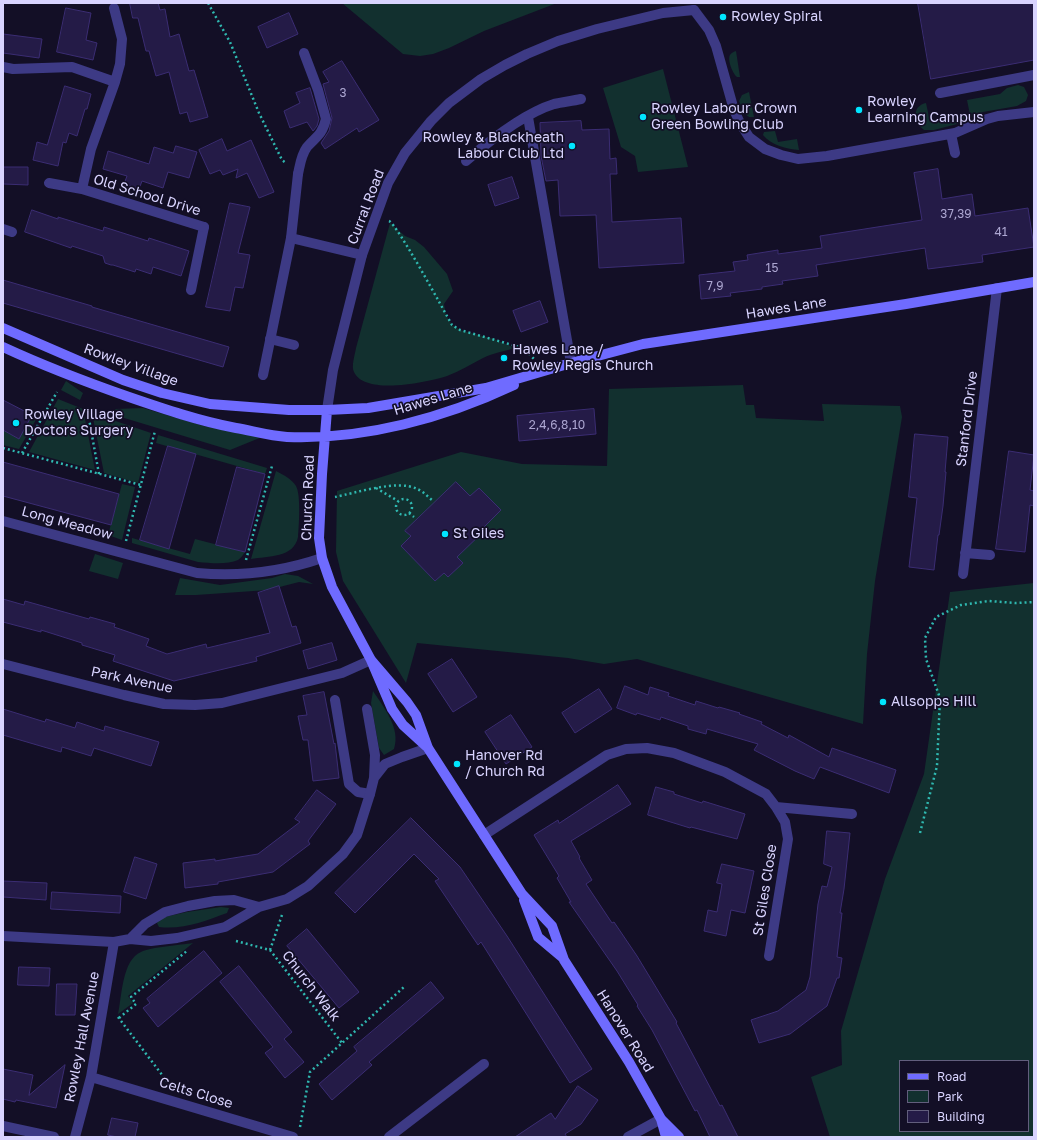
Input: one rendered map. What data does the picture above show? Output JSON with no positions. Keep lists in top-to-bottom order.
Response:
{
  "streets": {
    "main road": [
      "Hawes Lane",
      "Rowley Village",
      "Church Road",
      "Hanover Road"
    ],
    "street": [
      "Old School Drive",
      "Curral Road",
      "Stanford Drive",
      "Long Meadow",
      "Park Avenue",
      "St Giles Close",
      "Rowley Hall Avenue",
      "Celts Close"
    ],
    "path": ["Church Walk"]
  },
  "crossings": [
    ["Curral Road", "Hawes Lane"],
    ["Curral Road", "Rowley Village"],
    ["Curral Road", "Church Road"],
    ["Hawes Lane", "Rowley Village"],
    ["Hawes Lane", "Stanford Drive"],
    ["Hawes Lane", "Church Road"],
    ["Rowley Village", "Church Road"],
    ["Church Road", "Long Meadow"],
    ["Church Road", "Hanover Road"],
    ["Park Avenue", "Hanover Road"],
    ["St Giles Close", "Hanover Road"],
    ["Church Walk", "Celts Close"],
    ["Rowley Hall Avenue", "Celts Close"]
  ],
  "places": [
    "Rowley Spiral",
    "Rowley Learning Campus",
    "Rowley Labour Crown Green Bowling Club",
    "Rowley & Blackheath Labour Club Ltd",
    "Hawes Lane / Rowley Regis Church",
    "Rowley Village Doctors Surgery",
    "St Giles",
    "Allsopps Hill",
    "Hanover Rd / Church Rd"
  ],
  "house_numbers": [
    "3",
    "37,39",
    "41",
    "15",
    "7,9",
    "2,4,6,8,10"
  ],
  "legend": ["Road", "Park", "Building"]
}
